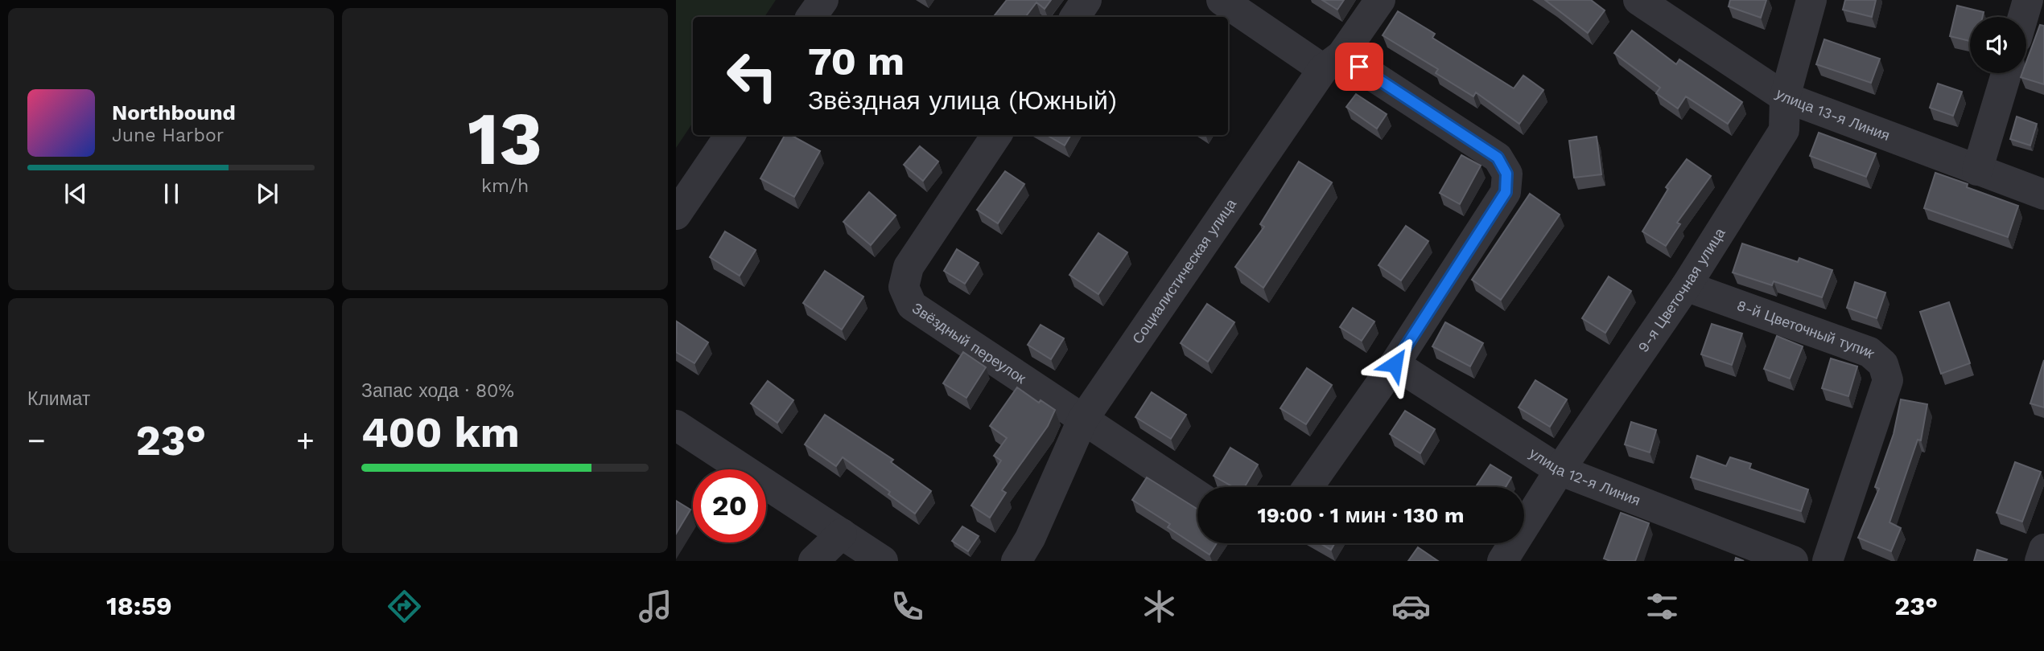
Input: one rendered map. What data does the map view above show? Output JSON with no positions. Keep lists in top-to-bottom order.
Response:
{
  "streets": {
    "lane": [
      "улица 13-я Линия",
      "Социалистическая улица",
      "9-я Цветочная улица",
      "8-й Цветочный тупик",
      "Звёздный переулок",
      "улица 12-я Линия"
    ]
  },
  "crossings": [
    ["улица 13-я Линия", "9-я Цветочная улица"],
    ["Социалистическая улица", "Звёздный переулок"],
    ["9-я Цветочная улица", "8-й Цветочный тупик"],
    ["9-я Цветочная улица", "улица 12-я Линия"]
  ],
  "page": {
    "tile": [
      ["13", "km/h"],
      "Климат",
      ["Запас хода · 80%", "400 km"]
    ],
    "turn": ["70 m", "Звёздная улица (Южный)"],
    "song": ["Northbound", "June Harbor"],
    "heat": ["−", "23°", "+"],
    "limit": "20",
    "trip": "19:00 · 1 мин · 130 m",
    "tabs": ["18:59", "23°"]
  }
}
